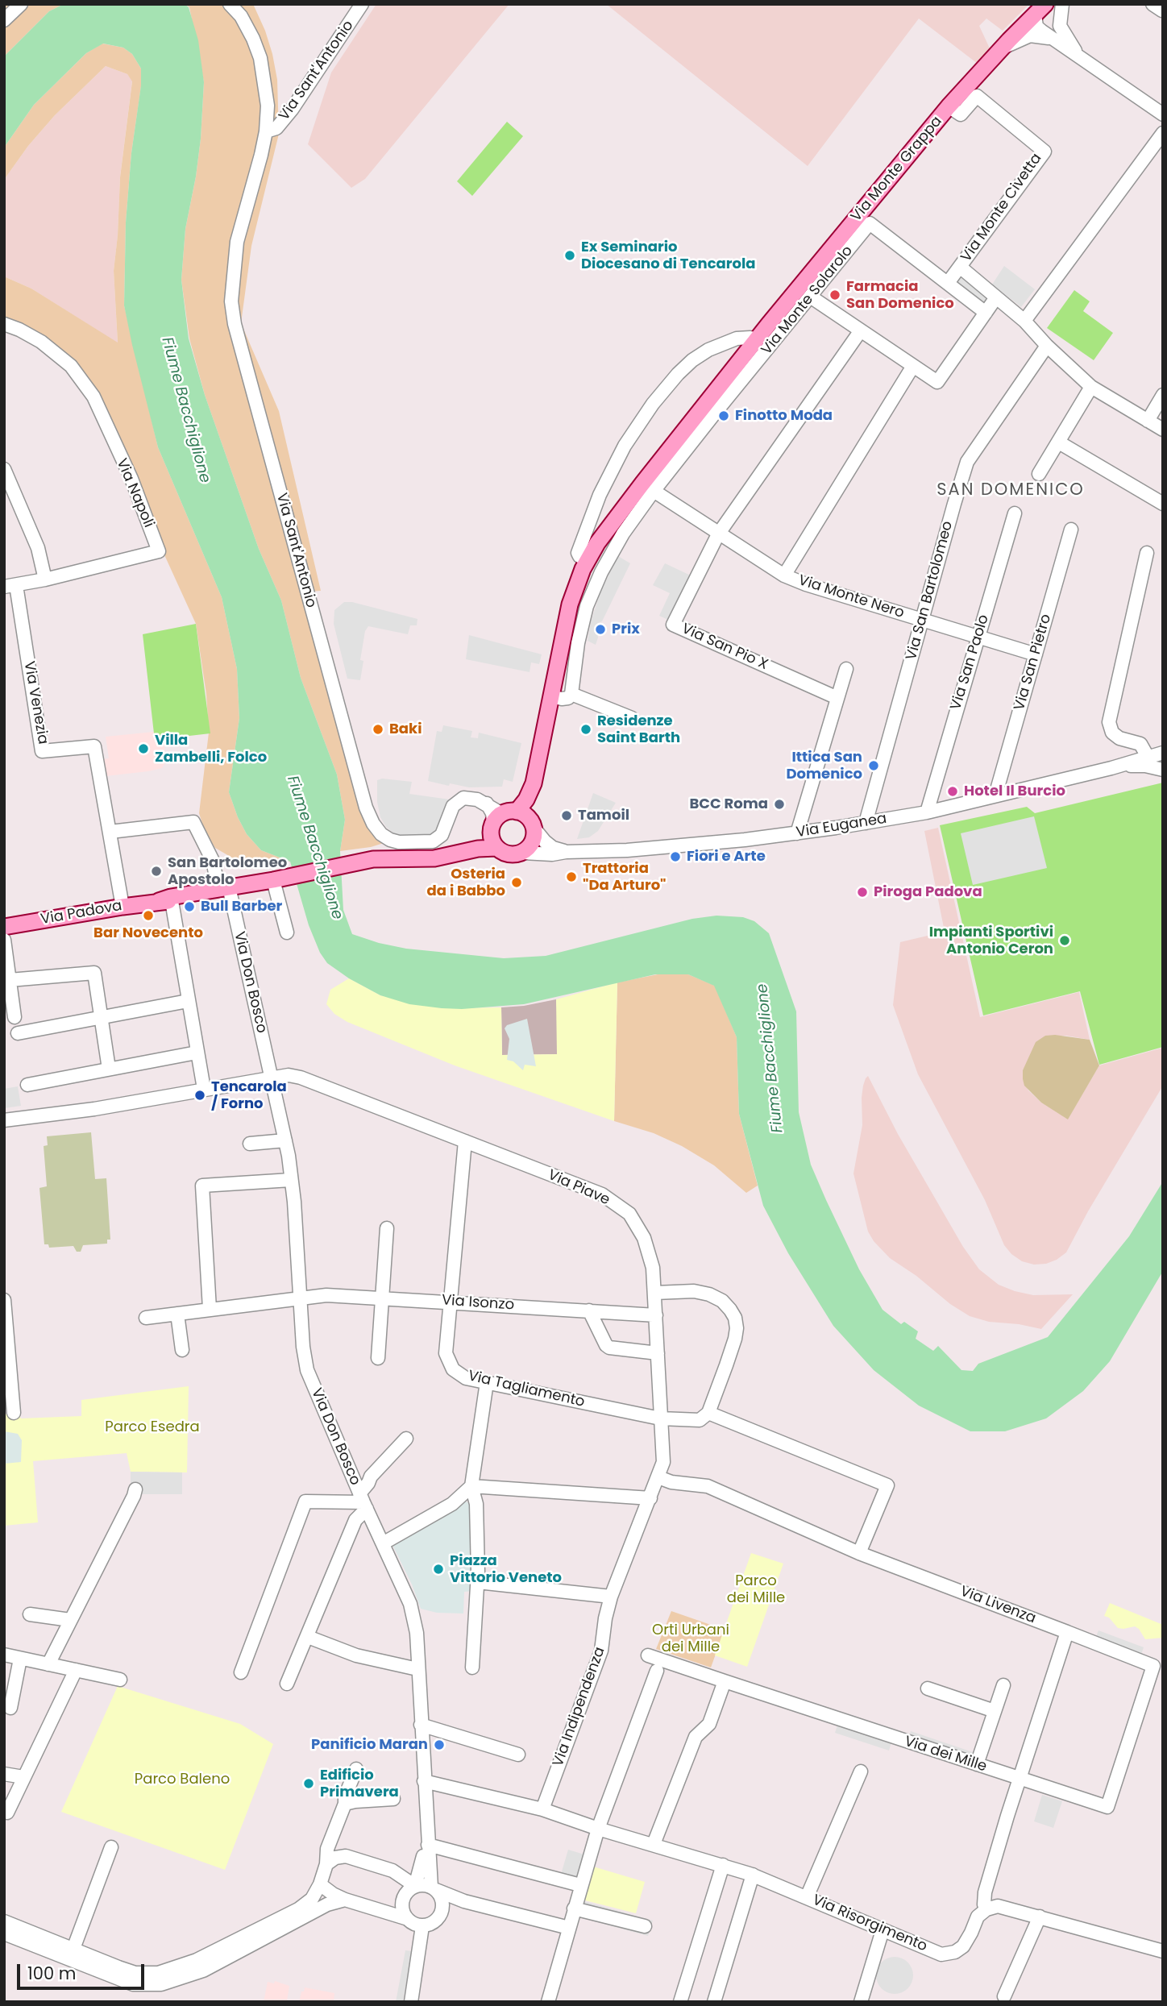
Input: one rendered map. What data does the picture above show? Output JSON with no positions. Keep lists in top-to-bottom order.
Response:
{
  "streets": {
    "main road": ["Via Monte Grappa", "Via Euganea", "Via Padova"],
    "street": [
      "Via Sant'Antonio",
      "Via Monte Civetta",
      "Via Monte Solarolo",
      "Via Napoli",
      "Via San Bartolomeo",
      "Via Monte Nero",
      "Via San Pio X",
      "Via San Paolo",
      "Via San Pietro",
      "Via Venezia",
      "Via Don Bosco",
      "Via Piave",
      "Via Isonzo",
      "Via Tagliamento",
      "Via Livenza",
      "Via Indipendenza",
      "Via dei Mille",
      "Via Risorgimento"
    ]
  },
  "crossings": [
    ["Via Sant'Antonio", "Via Monte Grappa"],
    ["Via Sant'Antonio", "Via Euganea"],
    ["Via Monte Grappa", "Via Monte Civetta"],
    ["Via Monte Grappa", "Via Monte Solarolo"],
    ["Via Monte Grappa", "Via Euganea"],
    ["Via Monte Civetta", "Via Monte Solarolo"],
    ["Via Monte Solarolo", "Via Monte Nero"],
    ["Via Napoli", "Via Venezia"],
    ["Via San Bartolomeo", "Via Monte Nero"],
    ["Via San Bartolomeo", "Via Euganea"],
    ["Via Monte Nero", "Via San Pio X"],
    ["Via Monte Nero", "Via San Paolo"],
    ["Via Monte Nero", "Via San Pietro"],
    ["Via San Paolo", "Via Euganea"],
    ["Via San Pietro", "Via Euganea"],
    ["Via Venezia", "Via Padova"],
    ["Via Euganea", "Via Padova"],
    ["Via Padova", "Via Don Bosco"],
    ["Via Don Bosco", "Via Piave"],
    ["Via Don Bosco", "Via Isonzo"],
    ["Via Don Bosco", "Via Risorgimento"],
    ["Via Piave", "Via Isonzo"],
    ["Via Piave", "Via Tagliamento"],
    ["Via Piave", "Via Livenza"],
    ["Via Piave", "Via Indipendenza"],
    ["Via Isonzo", "Via Tagliamento"],
    ["Via Livenza", "Via Indipendenza"],
    ["Via Livenza", "Via dei Mille"],
    ["Via Indipendenza", "Via Risorgimento"]
  ],
  "districts": ["SAN DOMENICO"],
  "water": ["Fiume Bacchiglione"],
  "parks": [
    "Parco Esedra",
    "Parco dei Mille",
    "Orti Urbani dei Mille",
    "Parco Baleno"
  ],
  "places": [
    "Ex Seminario Diocesano di Tencarola",
    "Farmacia San Domenico",
    "Finotto Moda",
    "Prix",
    "Baki",
    "Residenze Saint Barth",
    "Villa Zambelli, Folco",
    "Ittica San Domenico",
    "Hotel Il Burcio",
    "BCC Roma",
    "Tamoil",
    "Fiori e Arte",
    "San Bartolomeo Apostolo",
    "Trattoria \"Da Arturo\"",
    "Osteria da i Babbo",
    "Piroga Padova",
    "Bull Barber",
    "Bar Novecento",
    "Impianti Sportivi Antonio Ceron",
    "Tencarola / Forno",
    "Piazza Vittorio Veneto",
    "Panificio Maran",
    "Edificio Primavera"
  ],
  "scale_bar": "100 m"
}
